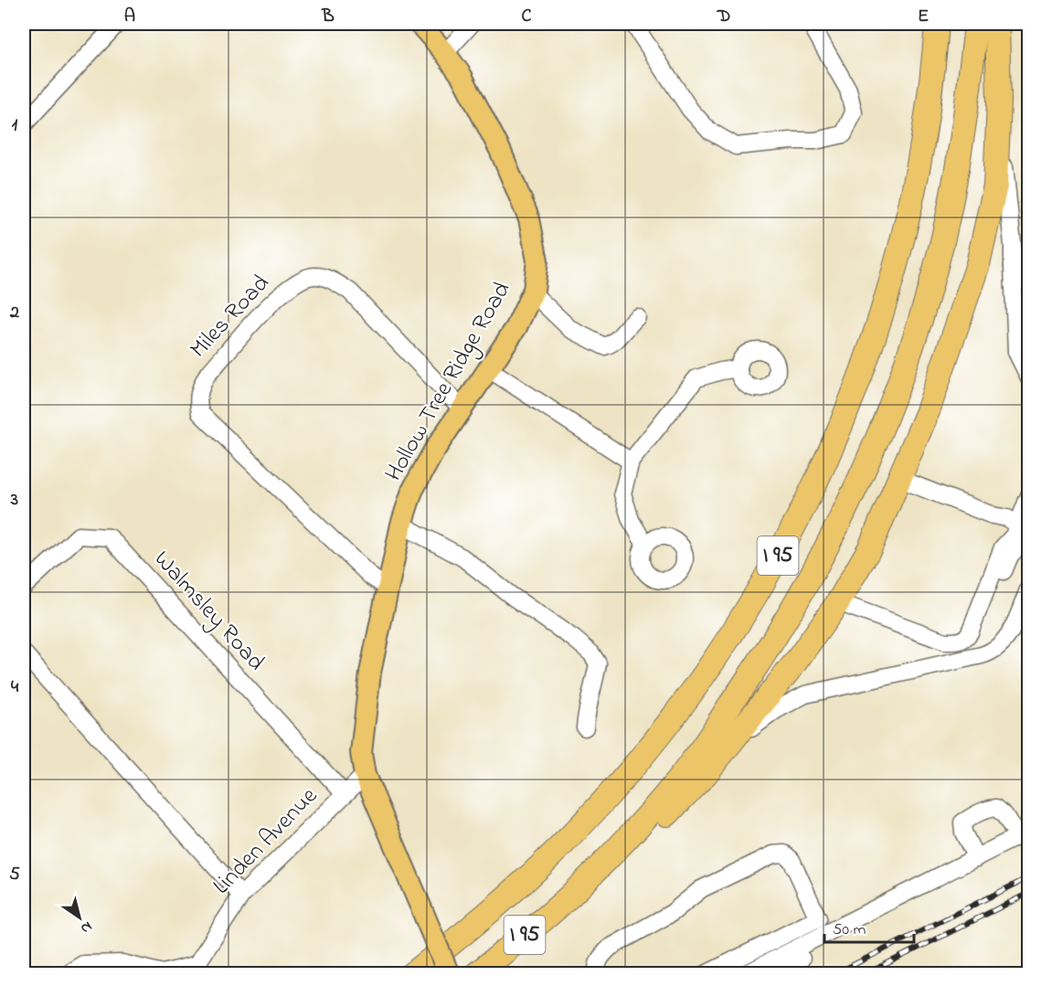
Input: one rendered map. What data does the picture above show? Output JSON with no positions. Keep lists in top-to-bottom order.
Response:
{
  "streets": {
    "highway": ["I 95"],
    "main road": ["Hollow Tree Ridge Road"],
    "street": ["Miles Road", "Walmsley Road", "Linden Avenue"]
  },
  "crossings": [
    ["Miles Road", "Hollow Tree Ridge Road"],
    ["Hollow Tree Ridge Road", "Linden Avenue"],
    ["Walmsley Road", "Linden Avenue"]
  ],
  "scale_bar": "50 m",
  "north": "bottom right",
  "grid": {
    "columns": [
      "A",
      "B",
      "C",
      "D",
      "E"
    ],
    "rows": [
      "1",
      "2",
      "3",
      "4",
      "5"
    ]
  }
}
